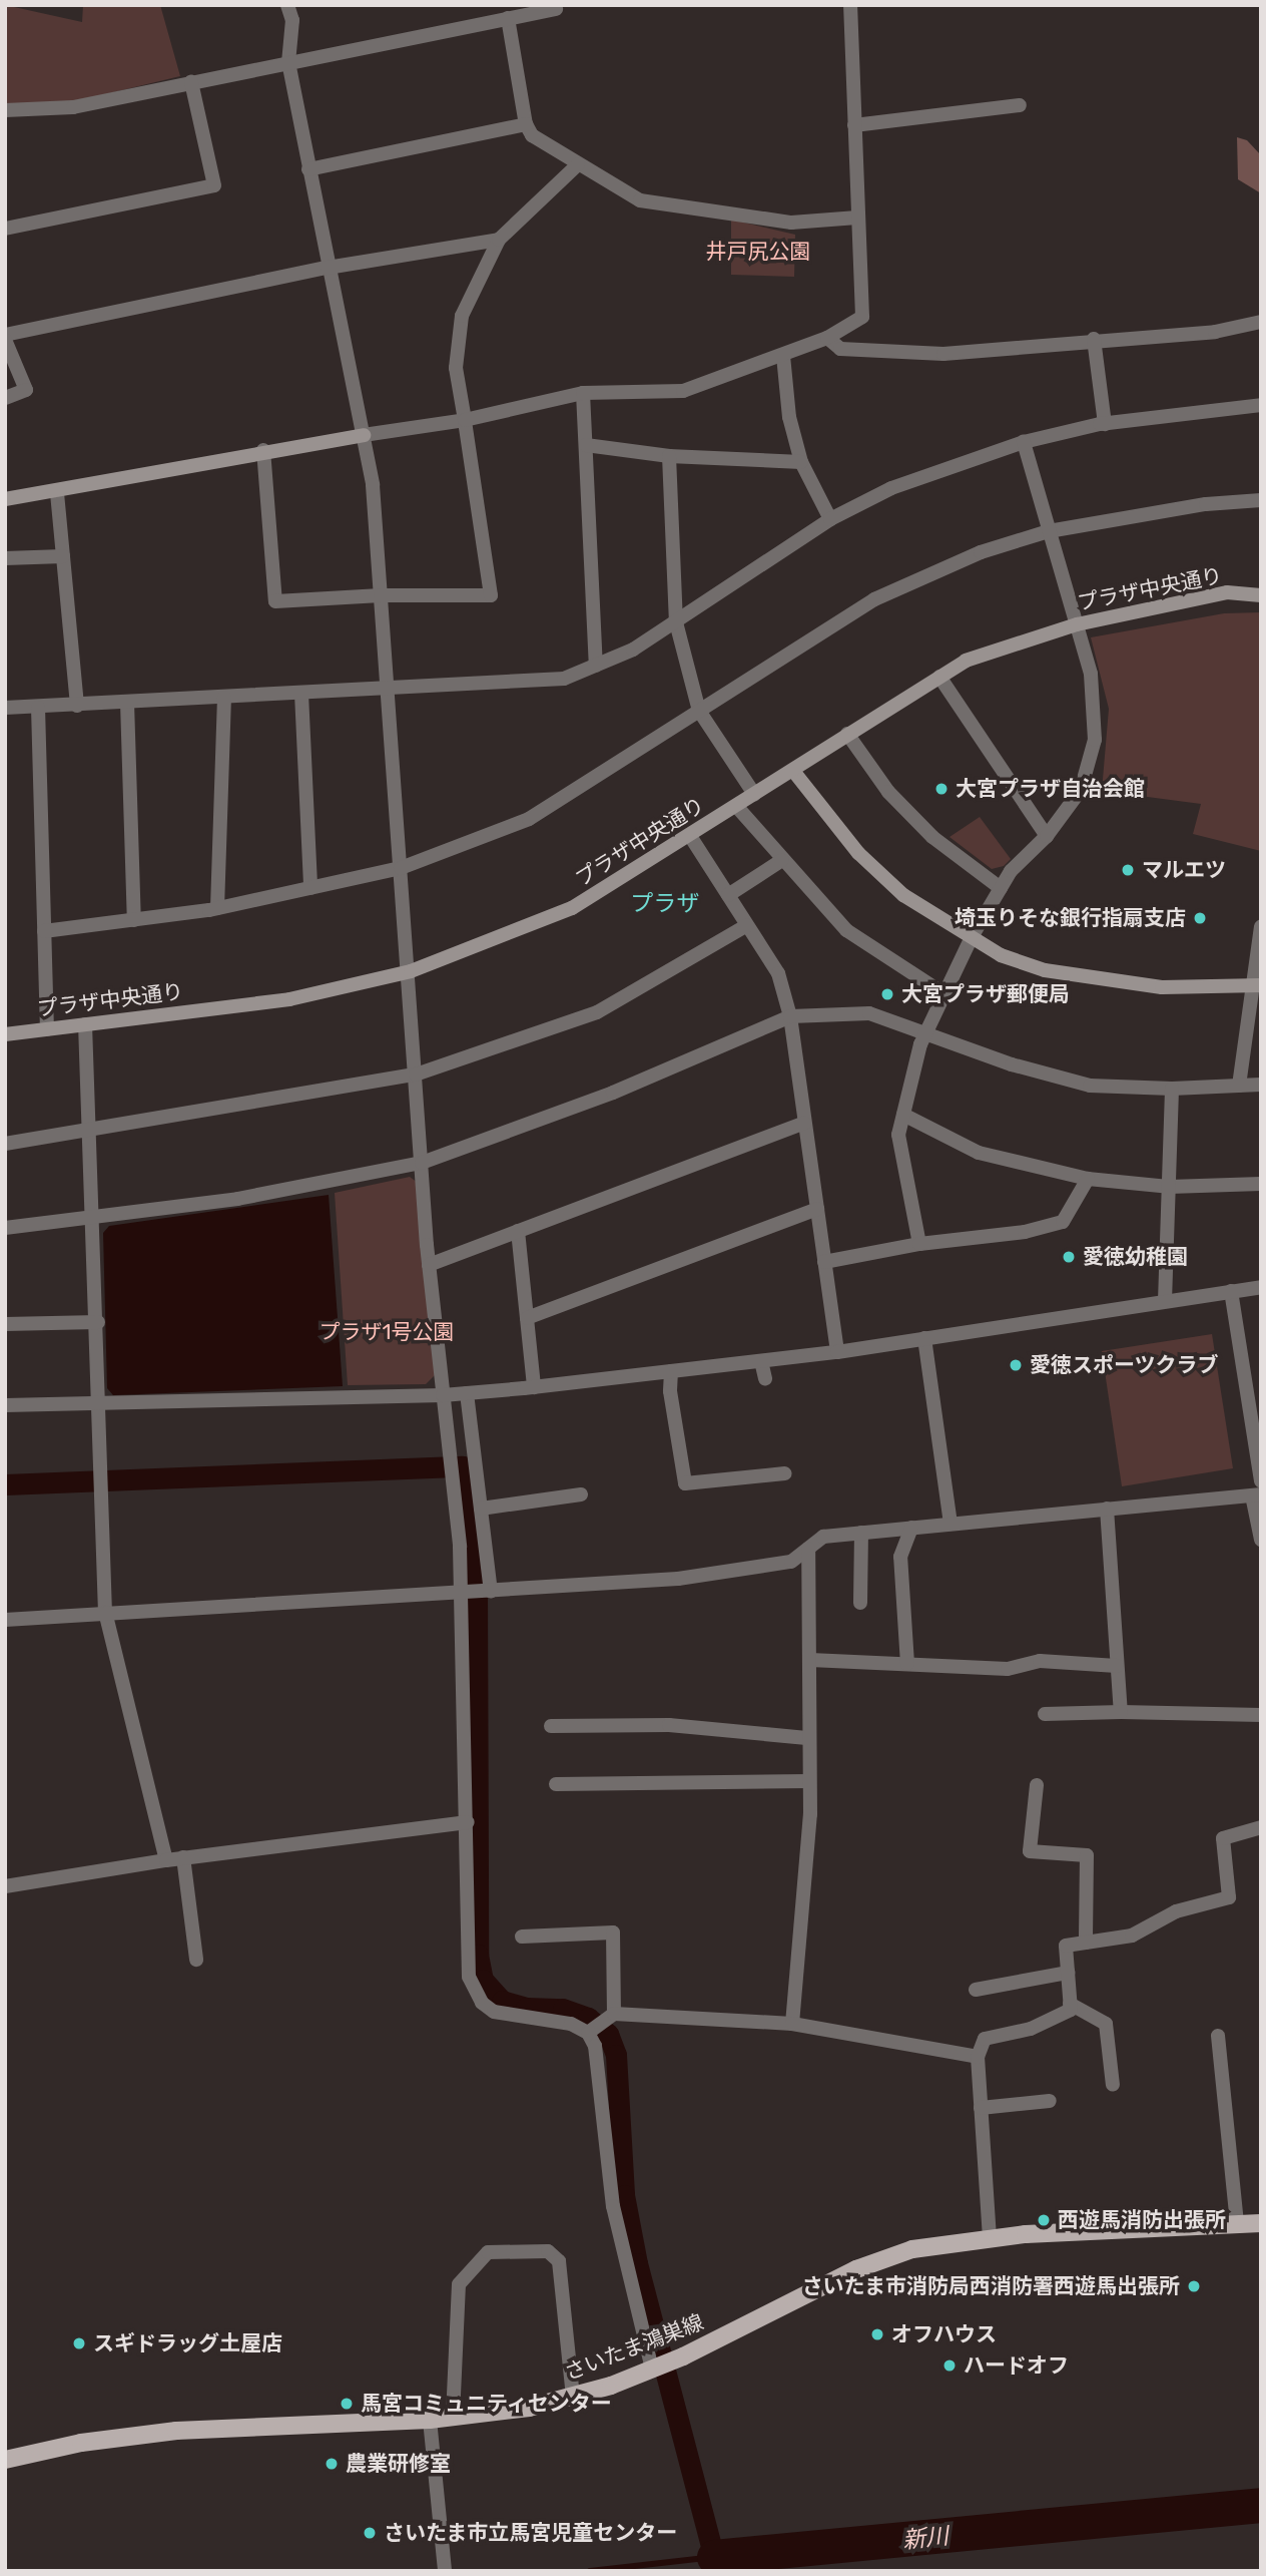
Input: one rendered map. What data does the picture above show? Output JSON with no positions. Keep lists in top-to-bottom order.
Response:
{
  "streets": {
    "main road": ["さいたま鴻巣線"],
    "street": ["プラザ中央通り"]
  },
  "districts": ["プラザ"],
  "water": ["新川"],
  "parks": ["井戸尻公園", "プラザ1号公園"],
  "places": [
    "大宮プラザ自治会館",
    "マルエツ",
    "埼玉りそな銀行指扇支店",
    "大宮プラザ郵便局",
    "愛徳幼稚園",
    "愛徳スポーツクラブ",
    "西遊馬消防出張所",
    "さいたま市消防局西消防署西遊馬出張所",
    "オフハウス",
    "スギドラッグ土屋店",
    "ハードオフ",
    "馬宮コミュニティセンター",
    "農業研修室",
    "さいたま市立馬宮児童センター"
  ]
}
